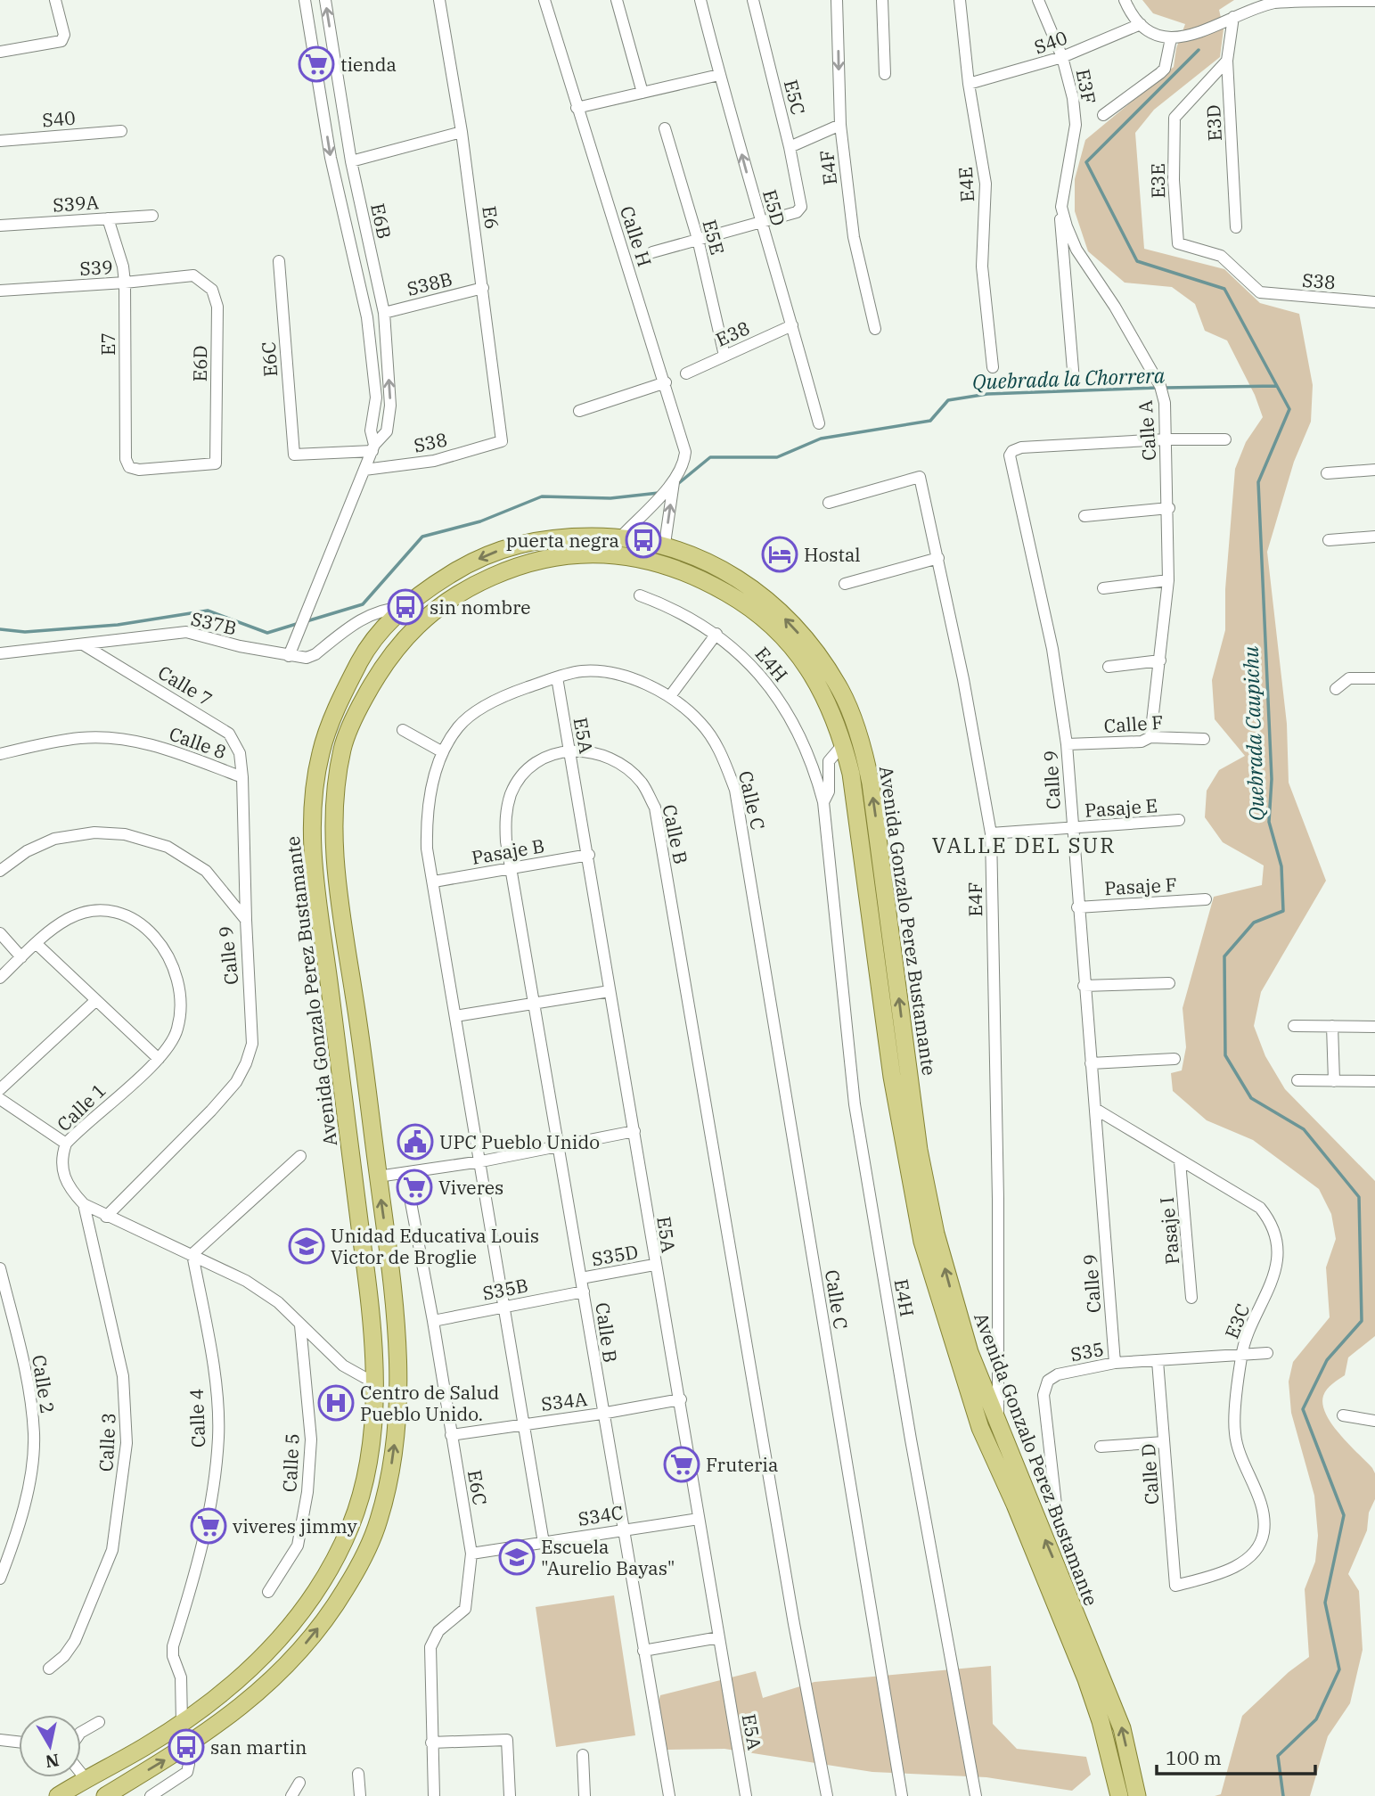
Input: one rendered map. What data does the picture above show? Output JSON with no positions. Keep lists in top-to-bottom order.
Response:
{
  "streets": {
    "main road": ["Avenida Gonzalo Perez Bustamante"],
    "street": [
      "S40",
      "E3F",
      "E5C",
      "E3D",
      "E4F",
      "E3E",
      "E4E",
      "S39A",
      "E5D",
      "E6",
      "E6B",
      "Calle H",
      "E5E",
      "S39",
      "S38",
      "S38B",
      "E38",
      "E7",
      "E6C",
      "E6D",
      "Calle A",
      "S37B",
      "E4H",
      "Calle 7",
      "Calle F",
      "E5A",
      "Calle 8",
      "Calle 9",
      "Calle C",
      "Pasaje E",
      "Calle B",
      "Pasaje B",
      "Pasaje F",
      "Calle 1",
      "Pasaje I",
      "S35D",
      "S35B",
      "E3C",
      "S35",
      "Calle 2",
      "S34A",
      "Calle 4",
      "Calle 3",
      "Calle 5",
      "Calle D",
      "S34C"
    ]
  },
  "crossings": [
    ["S40", "E3F"],
    ["S40", "E4E"],
    ["E3F", "Calle A"],
    ["E5C", "E5D"],
    ["E3D", "E3E"],
    ["E4F", "Pasaje E"],
    ["E4F", "Avenida Gonzalo Perez Bustamante"],
    ["E3E", "S38"],
    ["S39A", "E7"],
    ["E5D", "E38"],
    ["E6", "S38"],
    ["E6", "S38B"],
    ["E6B", "S38"],
    ["E6B", "S38B"],
    ["E6B", "E6C"],
    ["E6B", "S37B"],
    ["Calle H", "Avenida Gonzalo Perez Bustamante"],
    ["E5E", "E38"],
    ["S39", "E7"],
    ["S39", "E6D"],
    ["E7", "E6D"],
    ["E6C", "S35B"],
    ["E6C", "S34A"],
    ["E6C", "S34C"],
    ["Calle A", "Calle F"],
    ["Calle A", "Calle 9"],
    ["S37B", "Calle 7"],
    ["S37B", "Avenida Gonzalo Perez Bustamante"],
    ["E4H", "Avenida Gonzalo Perez Bustamante"],
    ["Calle 7", "Calle 8"],
    ["Calle F", "Calle 9"],
    ["E5A", "Calle C"],
    ["E5A", "Calle B"],
    ["E5A", "Pasaje B"],
    ["E5A", "S35D"],
    ["E5A", "S34A"],
    ["E5A", "S34C"],
    ["Calle 8", "Calle 9"],
    ["Calle 9", "Pasaje E"],
    ["Calle 9", "Pasaje F"],
    ["Calle 9", "Calle 1"],
    ["Calle 9", "E3C"],
    ["Calle 9", "S35"],
    ["Calle C", "Pasaje B"],
    ["Calle C", "S35B"],
    ["Calle C", "S34A"],
    ["Calle C", "S34C"],
    ["Calle B", "Pasaje B"],
    ["Calle B", "S35D"],
    ["Calle B", "S35B"],
    ["Calle B", "S34A"],
    ["Calle B", "S34C"],
    ["Avenida Gonzalo Perez Bustamante", "Calle 1"],
    ["Avenida Gonzalo Perez Bustamante", "Calle 4"],
    ["Calle 1", "Calle 4"],
    ["Calle 1", "Calle 3"],
    ["Calle 1", "Calle 5"],
    ["Pasaje I", "E3C"],
    ["E3C", "S35"],
    ["E3C", "Calle D"],
    ["S35", "Calle D"]
  ],
  "districts": ["VALLE DEL SUR"],
  "water": ["Quebrada la Chorrera", "Quebrada Caupichu"],
  "places": {
    "supermarket": [
      "tienda",
      "Viveres",
      "Fruteria",
      "viveres jimmy"
    ],
    "bus stop": ["puerta negra", "sin nombre", "san martin"],
    "hotel": ["Hostal"],
    "public building": ["UPC Pueblo Unido"],
    "school or university": ["Unidad Educativa Louis Victor de Broglie", "Escuela \"Aurelio Bayas\""],
    "hospital": ["Centro de Salud Pueblo Unido."]
  },
  "scale_bar": "100 m",
  "north": "bottom"
}
